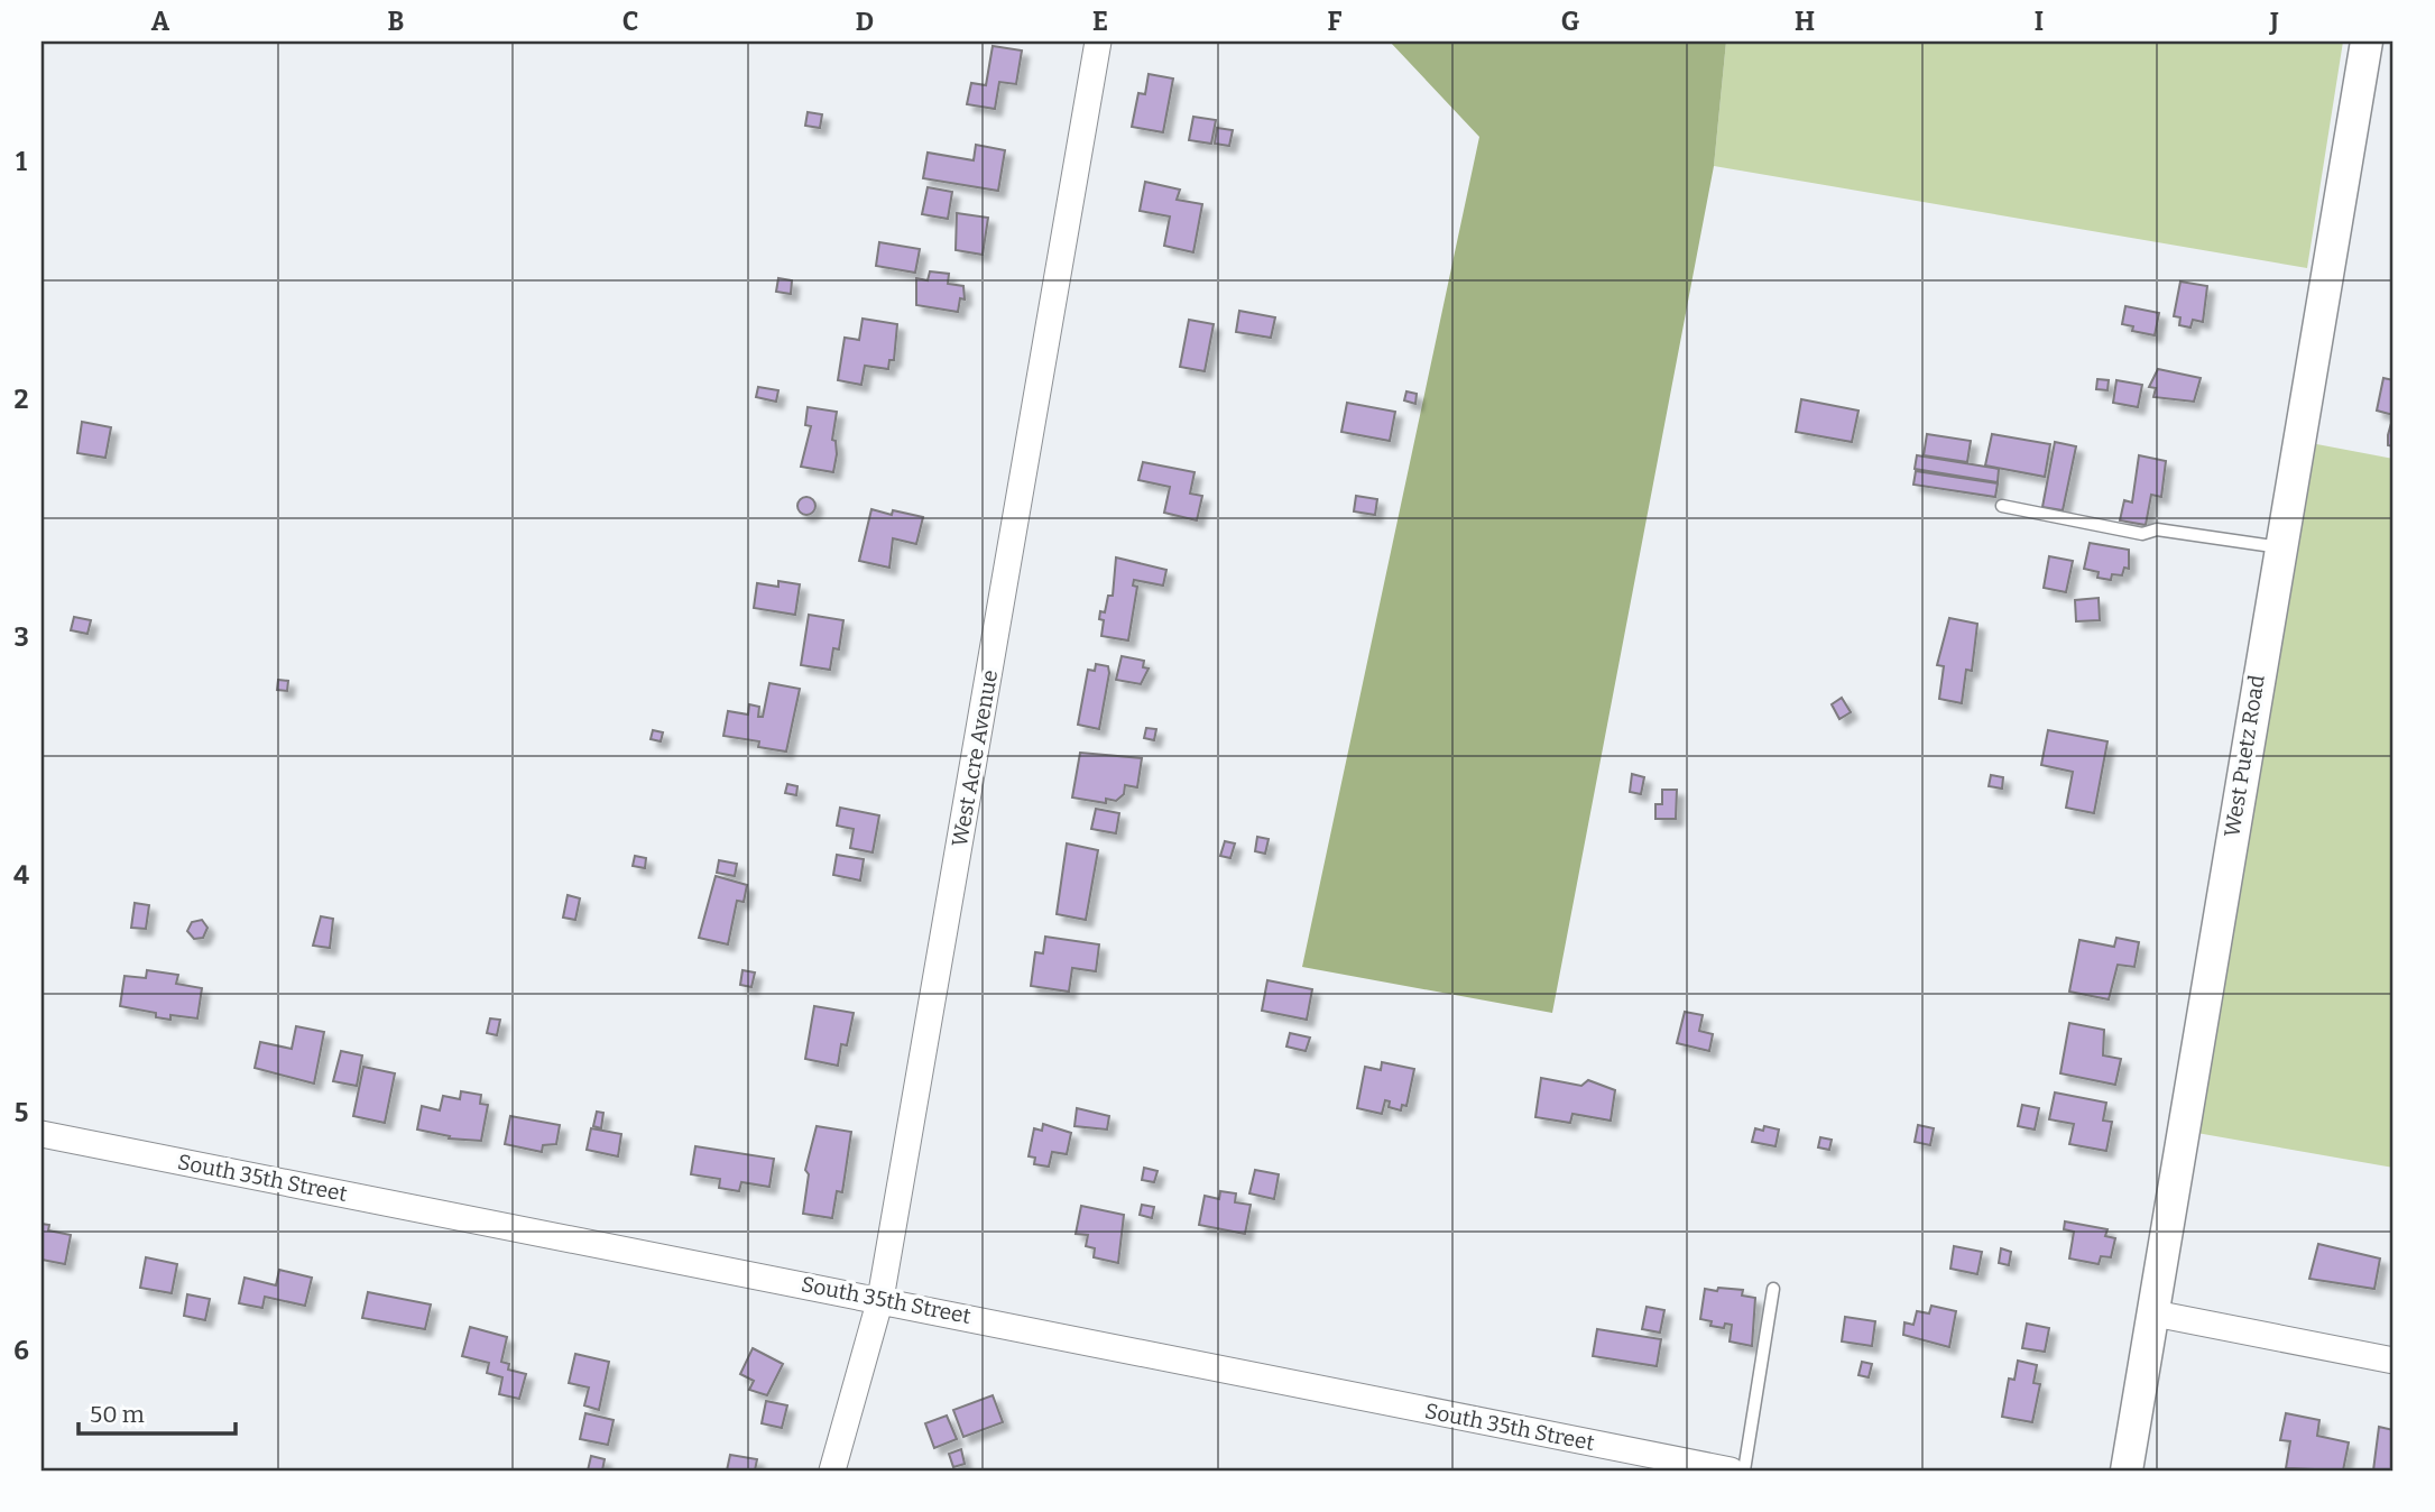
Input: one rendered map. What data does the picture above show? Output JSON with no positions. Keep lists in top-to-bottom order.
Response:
{
  "streets": {
    "street": ["West Puetz Road", "West Acre Avenue", "South 35th Street"]
  },
  "crossings": [
    ["West Acre Avenue", "South 35th Street"]
  ],
  "scale_bar": "50 m",
  "grid": {
    "columns": [
      "A",
      "B",
      "C",
      "D",
      "E",
      "F",
      "G",
      "H",
      "I",
      "J"
    ],
    "rows": [
      "1",
      "2",
      "3",
      "4",
      "5",
      "6"
    ]
  }
}
